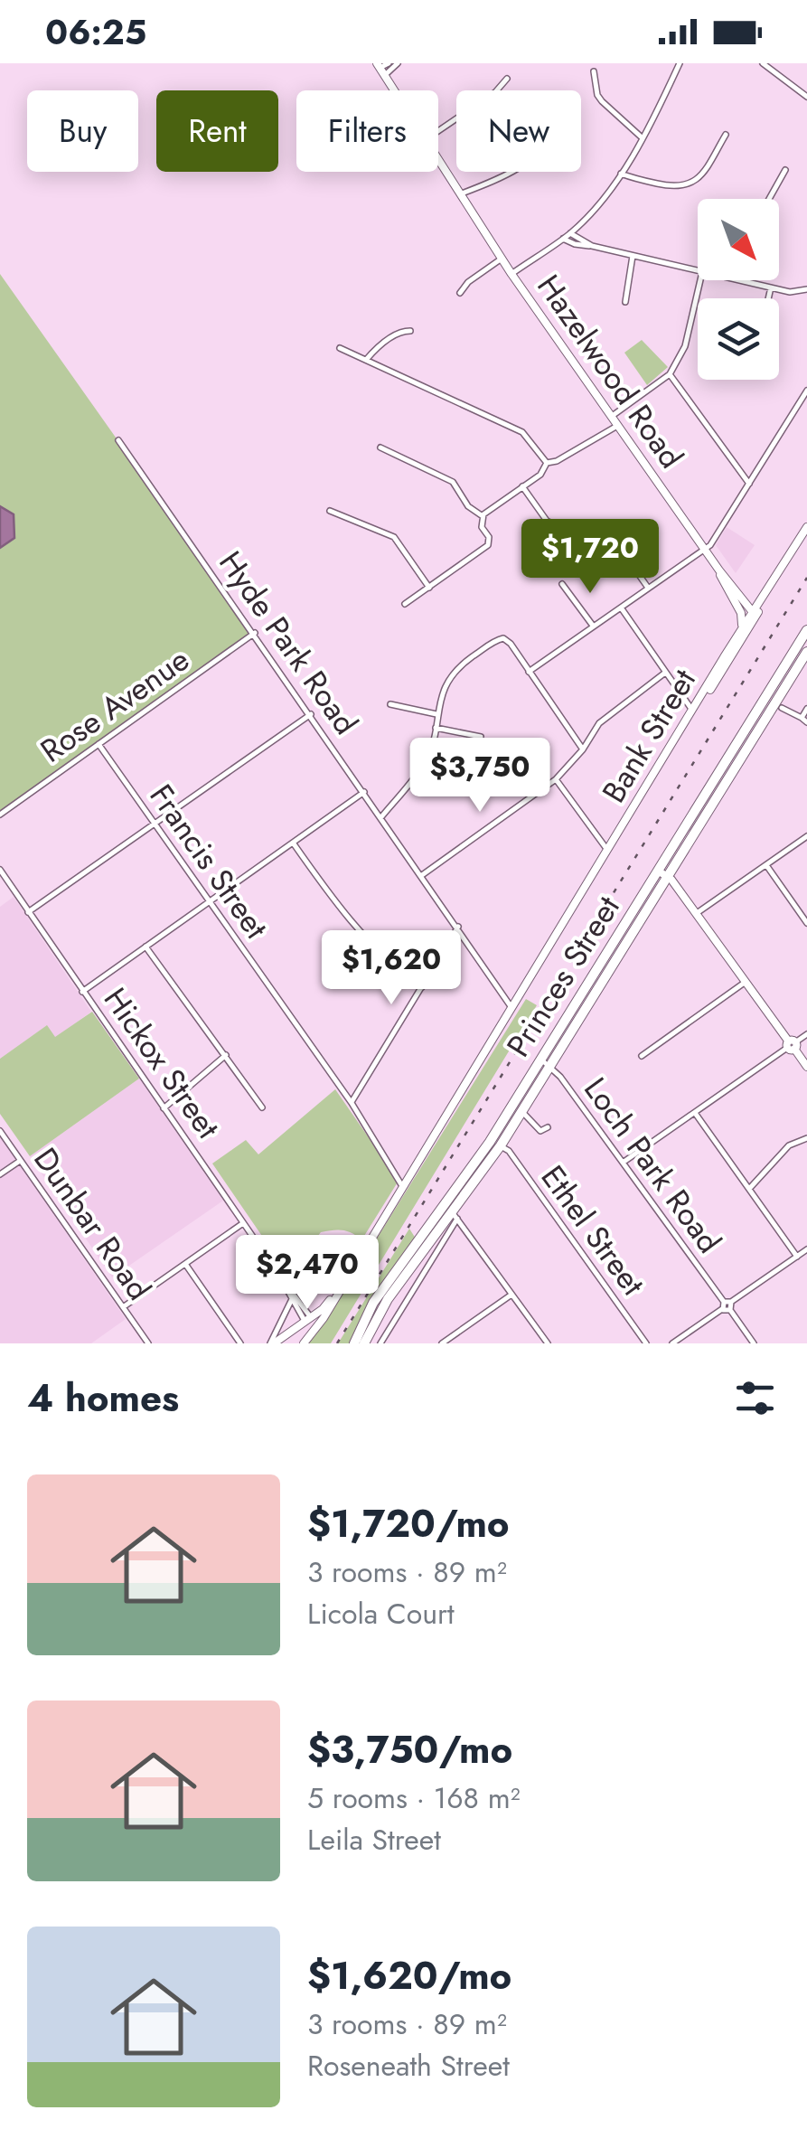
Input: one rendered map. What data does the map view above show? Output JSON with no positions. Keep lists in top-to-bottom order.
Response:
{
  "streets": {
    "highway": ["Princes Street"],
    "main road": ["Hazelwood Road", "Bank Street", "Hickox Street"],
    "street": [
      "Hyde Park Road",
      "Rose Avenue",
      "Francis Street",
      "Loch Park Road",
      "Dunbar Road",
      "Ethel Street"
    ]
  },
  "crossings": [
    ["Hazelwood Road", "Bank Street"],
    ["Hyde Park Road", "Rose Avenue"],
    ["Hyde Park Road", "Bank Street"],
    ["Rose Avenue", "Francis Street"],
    ["Bank Street", "Francis Street"],
    ["Bank Street", "Hickox Street"],
    ["Princes Street", "Loch Park Road"],
    ["Princes Street", "Ethel Street"]
  ],
  "north": "bottom right",
  "page": {
    "status": "06:25",
    "chip": [
      "Buy",
      "Rent",
      "Filters",
      "New"
    ],
    "price": [
      "$1,720",
      "$3,750",
      "$1,620",
      "$2,470"
    ],
    "heading": "4 homes",
    "list": [
      {
        "name": "$1,720/mo",
        "note": "3 rooms · 89 m² · Licola Court"
      },
      {
        "name": "$3,750/mo",
        "note": "5 rooms · 168 m² · Leila Street"
      },
      {
        "name": "$1,620/mo",
        "note": "3 rooms · 89 m² · Roseneath Street"
      }
    ]
  }
}
